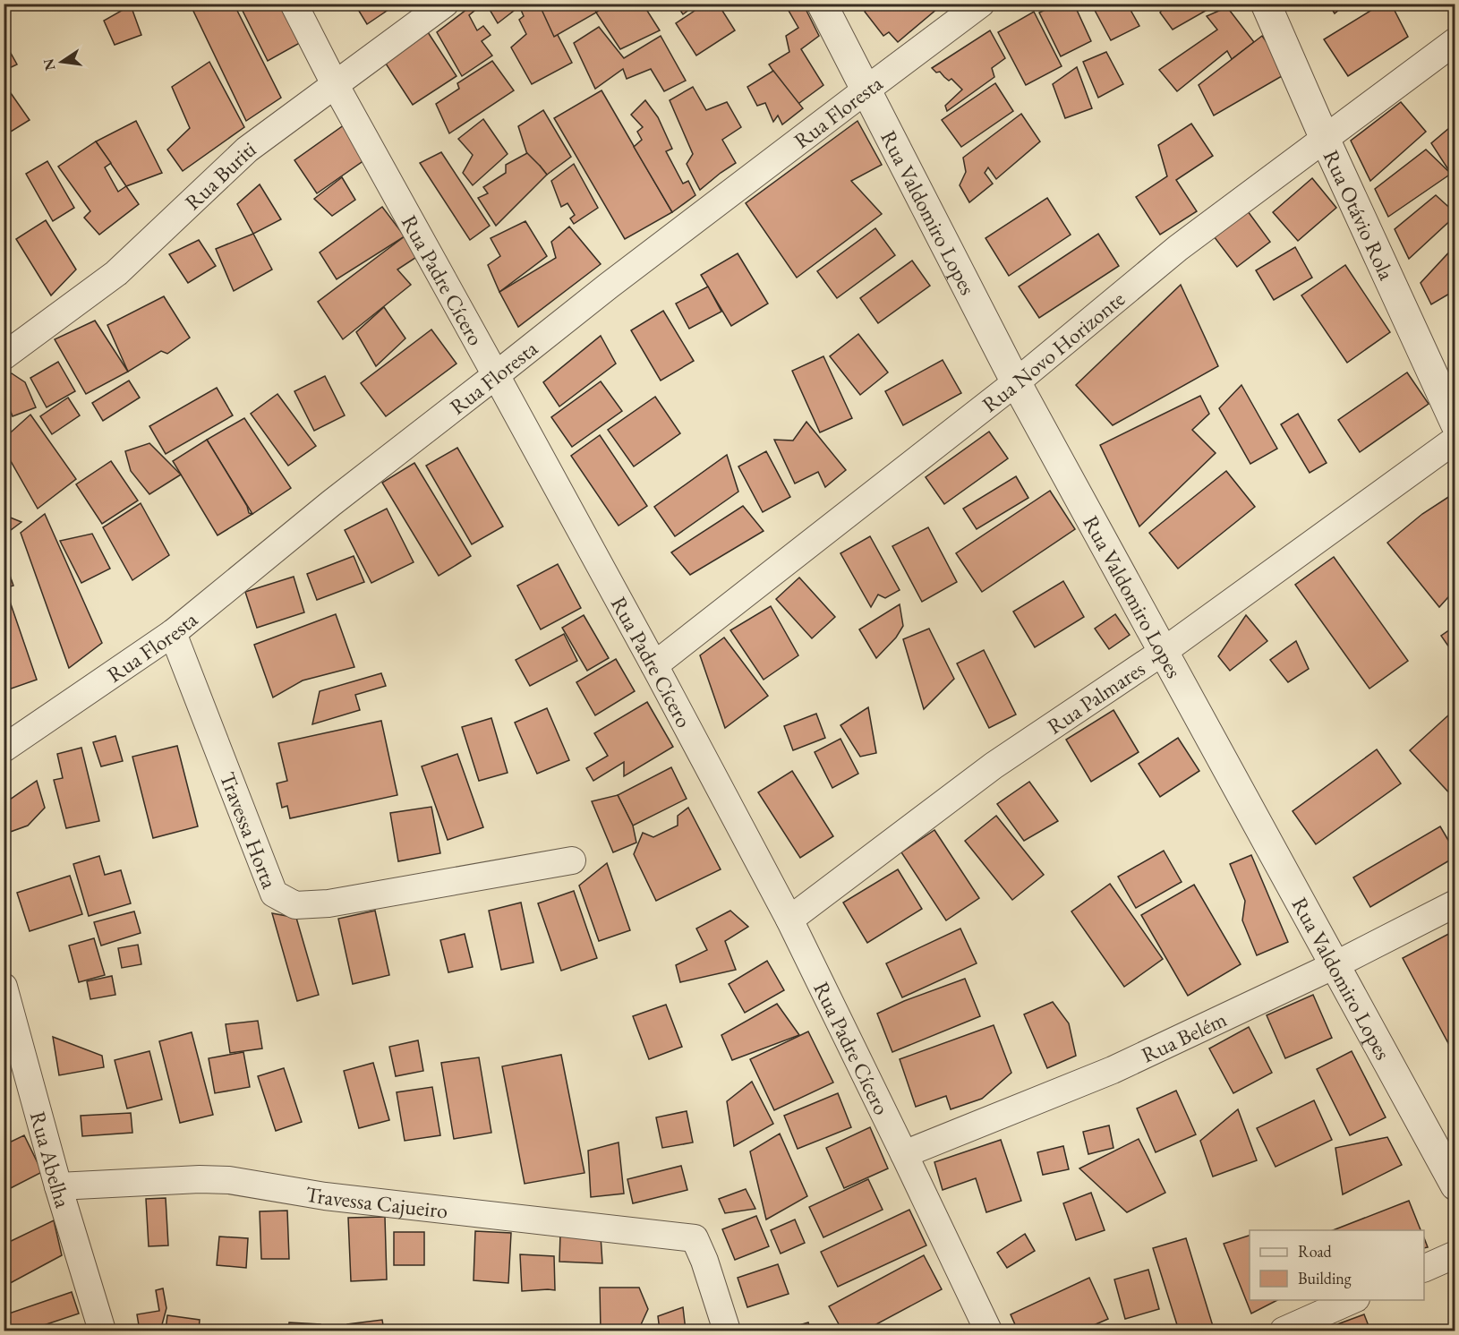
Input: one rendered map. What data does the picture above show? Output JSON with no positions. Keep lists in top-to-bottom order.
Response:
{
  "streets": {
    "street": [
      "Rua Floresta",
      "Rua Buriti",
      "Rua Valdomiro Lopes",
      "Rua Otávio Rola",
      "Rua Padre Cícero",
      "Rua Novo Horizonte",
      "Rua Palmares",
      "Travessa Horta",
      "Rua Belém",
      "Rua Abelha",
      "Travessa Cajueiro"
    ]
  },
  "crossings": [
    ["Rua Floresta", "Rua Valdomiro Lopes"],
    ["Rua Floresta", "Rua Padre Cícero"],
    ["Rua Floresta", "Travessa Horta"],
    ["Rua Buriti", "Rua Padre Cícero"],
    ["Rua Valdomiro Lopes", "Rua Novo Horizonte"],
    ["Rua Valdomiro Lopes", "Rua Palmares"],
    ["Rua Valdomiro Lopes", "Rua Belém"],
    ["Rua Otávio Rola", "Rua Novo Horizonte"],
    ["Rua Padre Cícero", "Rua Novo Horizonte"],
    ["Rua Padre Cícero", "Rua Palmares"],
    ["Rua Padre Cícero", "Rua Belém"],
    ["Rua Abelha", "Travessa Cajueiro"]
  ],
  "legend": ["Road", "Building"],
  "north": "left"
}
